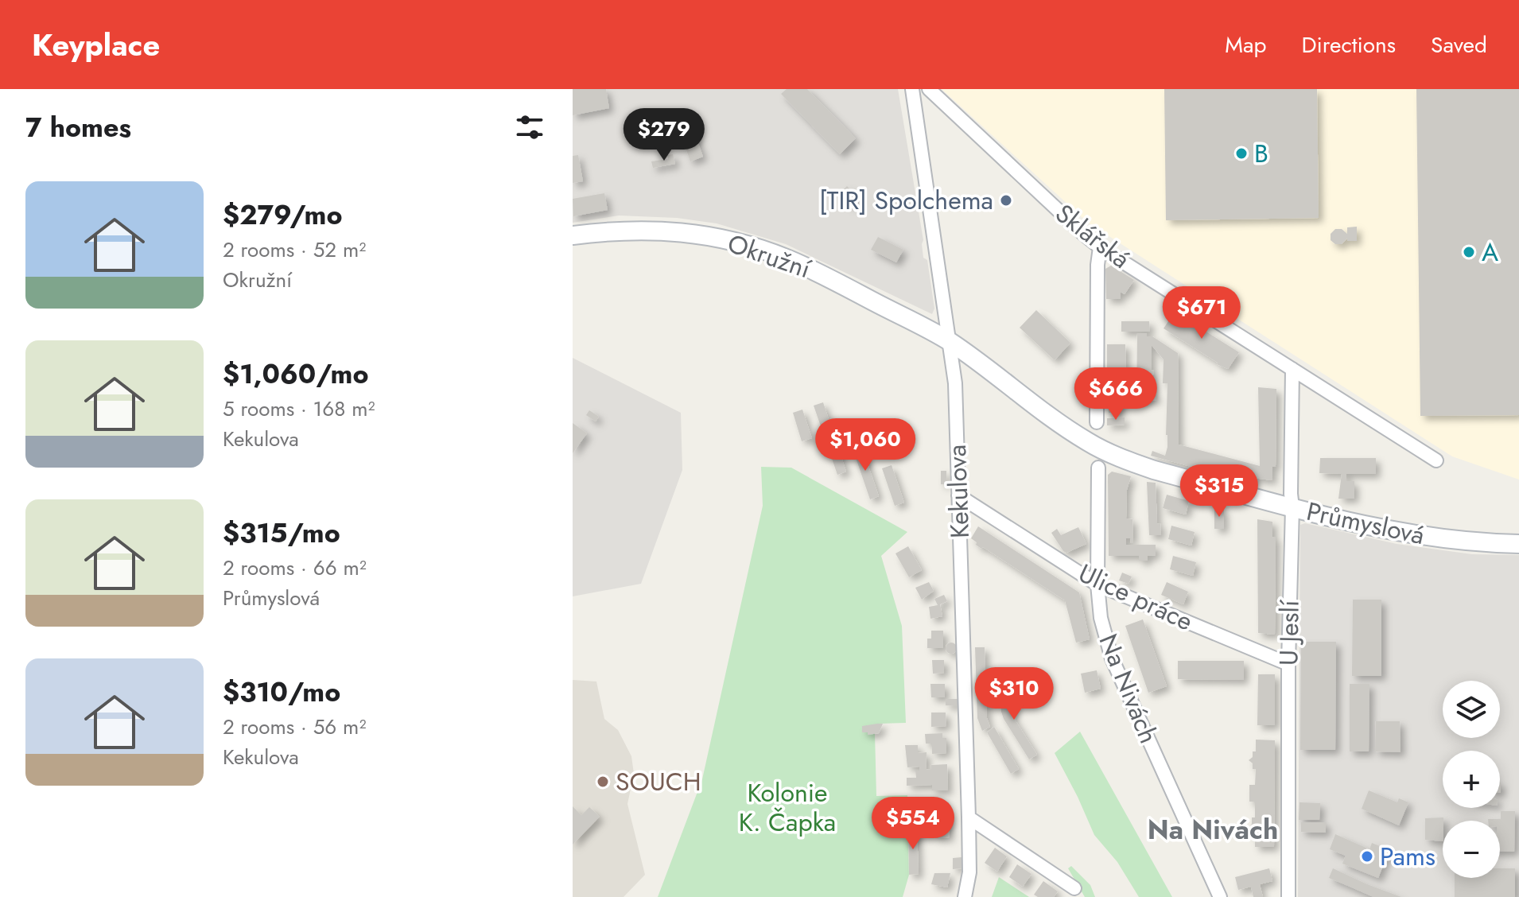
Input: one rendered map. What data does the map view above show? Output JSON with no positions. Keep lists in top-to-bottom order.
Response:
{
  "streets": {
    "street": [
      "Sklářská",
      "Okružní",
      "Kekulova",
      "Průmyslová",
      "Ulice práce",
      "U Jeslí",
      "Na Nivách"
    ]
  },
  "crossings": [
    ["Sklářská", "U Jeslí"],
    ["Okružní", "Kekulova"],
    ["Okružní", "Průmyslová"],
    ["Kekulova", "Průmyslová"],
    ["Kekulova", "Ulice práce"],
    ["Průmyslová", "U Jeslí"],
    ["Ulice práce", "U Jeslí"],
    ["Ulice práce", "Na Nivách"]
  ],
  "districts": ["Na Nivách"],
  "parks": ["Kolonie K. Čapka"],
  "places": [
    "B",
    "[TIR] Spolchema",
    "A",
    "SOUCH",
    "Pams"
  ],
  "page": {
    "header": "Keyplace",
    "nav": ["Map", "Directions", "Saved"],
    "heading": "7 homes",
    "price": [
      "$279",
      "$671",
      "$666",
      "$1,060",
      "$315",
      "$310",
      "$554"
    ],
    "list": [
      {
        "name": "$279/mo",
        "note": "2 rooms · 52 m² · Okružní"
      },
      {
        "name": "$1,060/mo",
        "note": "5 rooms · 168 m² · Kekulova"
      },
      {
        "name": "$315/mo",
        "note": "2 rooms · 66 m² · Průmyslová"
      },
      {
        "name": "$310/mo",
        "note": "2 rooms · 56 m² · Kekulova"
      }
    ],
    "map_buttons": ["+", "−"]
  }
}
